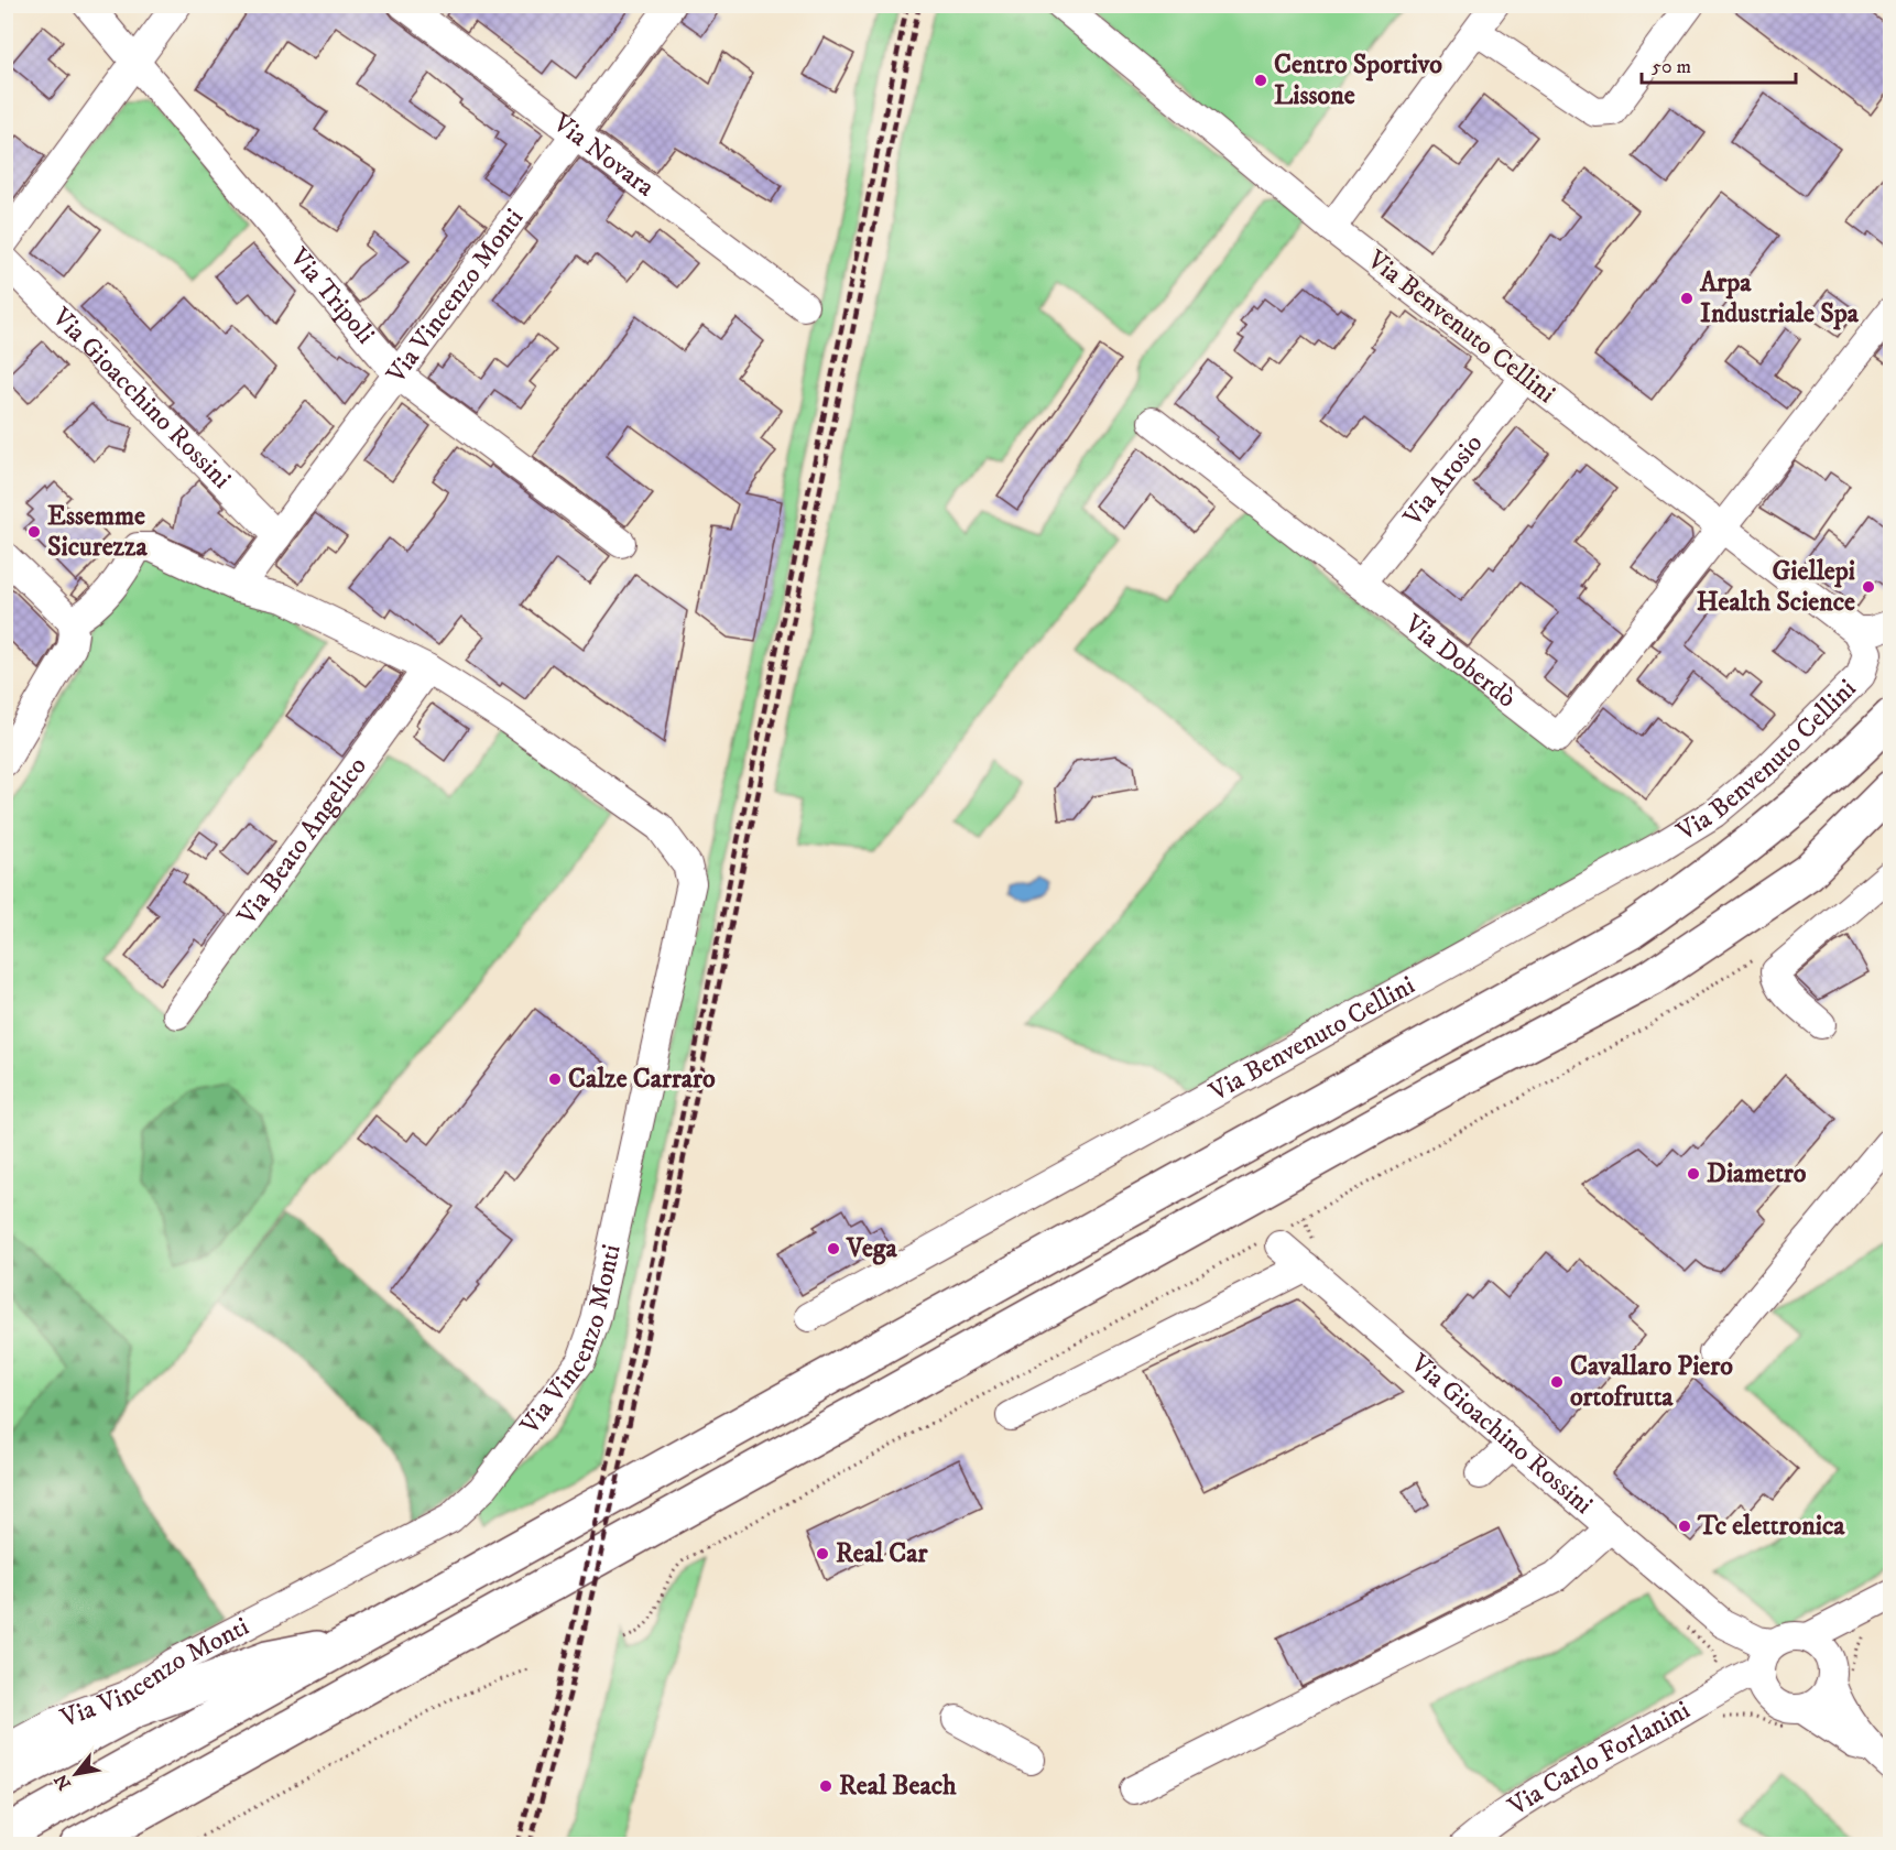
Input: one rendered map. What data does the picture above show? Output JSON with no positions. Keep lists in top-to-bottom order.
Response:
{
  "streets": {
    "street": [
      "Via Novara",
      "Via Tripoli",
      "Via Vincenzo Monti",
      "Via Benvenuto Cellini",
      "Via Gioacchino Rossini",
      "Via Arosio",
      "Via Doberdò",
      "Via Beato Angelico",
      "Via Gioachino Rossini",
      "Via Carlo Forlanini"
    ]
  },
  "crossings": [
    ["Via Novara", "Via Vincenzo Monti"],
    ["Via Tripoli", "Via Vincenzo Monti"],
    ["Via Vincenzo Monti", "Via Gioacchino Rossini"],
    ["Via Vincenzo Monti", "Via Beato Angelico"],
    ["Via Benvenuto Cellini", "Via Arosio"],
    ["Via Benvenuto Cellini", "Via Doberdò"],
    ["Via Arosio", "Via Doberdò"],
    ["Via Gioachino Rossini", "Via Carlo Forlanini"]
  ],
  "places": [
    "Centro Sportivo Lissone",
    "Arpa Industriale Spa",
    "Essemme Sicurezza",
    "Giellepi Health Science",
    "Calze Carraro",
    "Diametro",
    "Vega",
    "Cavallaro Piero ortofrutta",
    "Tc elettronica",
    "Real Car",
    "Real Beach"
  ],
  "scale_bar": "50 m",
  "north": "bottom left"
}
